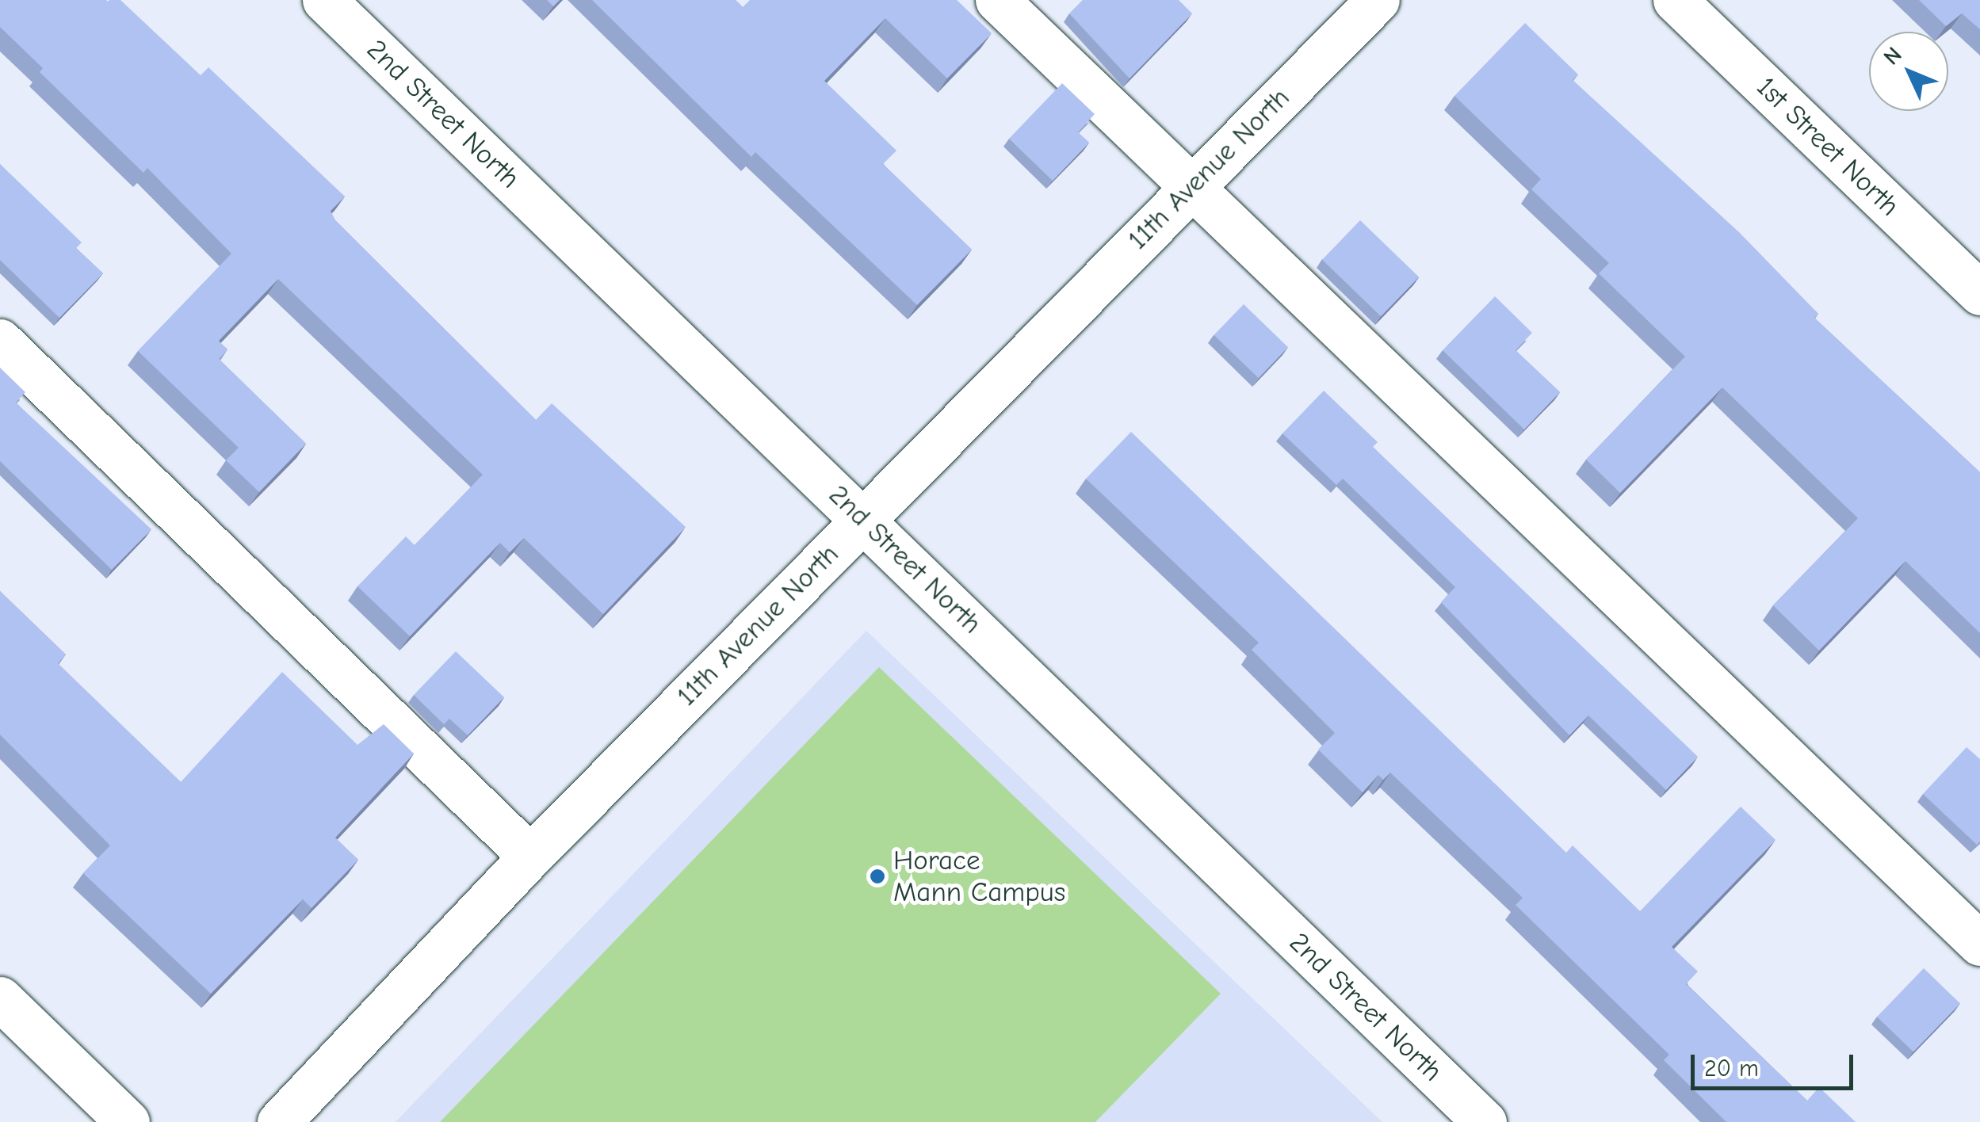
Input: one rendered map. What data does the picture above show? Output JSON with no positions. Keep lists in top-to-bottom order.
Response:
{
  "streets": {
    "street": ["2nd Street North", "1st Street North", "11th Avenue North"]
  },
  "crossings": [
    ["2nd Street North", "11th Avenue North"]
  ],
  "places": ["Horace Mann Campus"],
  "scale_bar": "20 m",
  "north": "top left"
}
